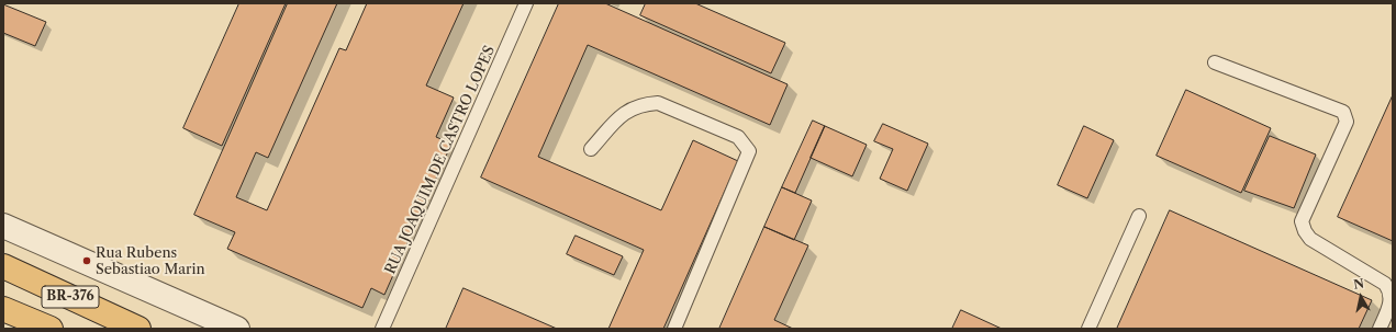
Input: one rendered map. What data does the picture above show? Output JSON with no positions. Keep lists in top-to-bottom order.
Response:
{
  "streets": {
    "main road": ["BR-376"],
    "lane": ["RUA JOAQUIM DE CASTRO LOPES"]
  },
  "places": ["Rua Rubens Sebastiao Marin"],
  "north": "top"
}
